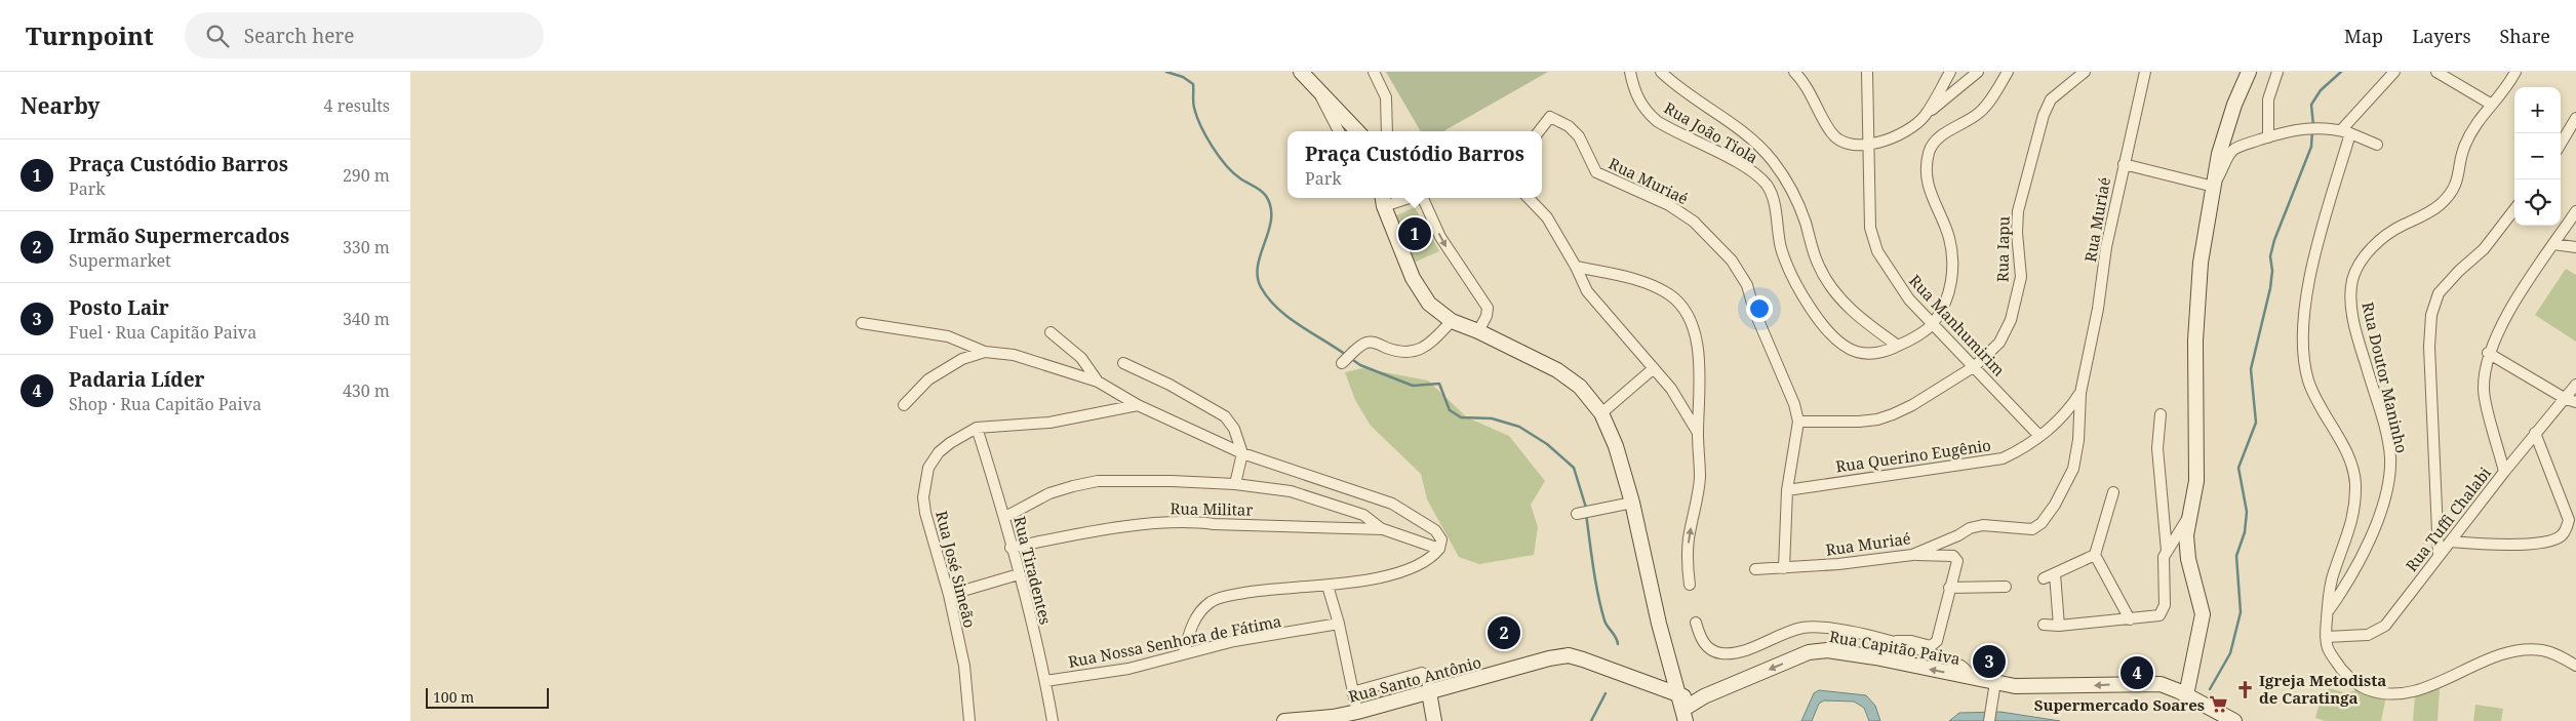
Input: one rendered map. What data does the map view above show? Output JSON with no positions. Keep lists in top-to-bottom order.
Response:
{
  "streets": {
    "street": [
      "Rua João Tiola",
      "Rua Muriaé",
      "Rua Iapu",
      "Rua Manhumirim",
      "Rua Doutor Maninho",
      "Rua Querino Eugênio",
      "Rua Militar",
      "Rua Tuffi Chalabi",
      "Rua José Simeão",
      "Rua Tiradentes",
      "Rua Nossa Senhora de Fátima",
      "Rua Capitão Paiva",
      "Rua Santo Antônio"
    ]
  },
  "crossings": [
    ["Rua João Tiola", "Rua Manhumirim"],
    ["Rua Muriaé", "Rua Iapu"],
    ["Rua Muriaé", "Rua Querino Eugênio"],
    ["Rua Iapu", "Rua Manhumirim"],
    ["Rua Manhumirim", "Rua Querino Eugênio"],
    ["Rua Doutor Maninho", "Rua Tuffi Chalabi"],
    ["Rua Militar", "Rua Tiradentes"],
    ["Rua José Simeão", "Rua Tiradentes"],
    ["Rua Tiradentes", "Rua Nossa Senhora de Fátima"],
    ["Rua Capitão Paiva", "Rua Santo Antônio"]
  ],
  "places": {
    "church": ["Igreja Metodista de Caratinga"],
    "supermarket": ["Supermercado Soares"]
  },
  "scale_bar": "100 m",
  "page": {
    "header": "Turnpoint",
    "search": "Search here",
    "nav": ["Map", "Layers", "Share"],
    "heading": ["Nearby", "4 results"],
    "map_buttons": ["+", "−"],
    "popup": ["Praça Custódio Barros", "Park"],
    "list": [
      {
        "mark": "1",
        "name": "Praça Custódio Barros",
        "note": "Park",
        "value": "290 m"
      },
      {
        "mark": "2",
        "name": "Irmão Supermercados",
        "note": "Supermarket",
        "value": "330 m"
      },
      {
        "mark": "3",
        "name": "Posto Lair",
        "note": "Fuel · Rua Capitão Paiva",
        "value": "340 m"
      },
      {
        "mark": "4",
        "name": "Padaria Líder",
        "note": "Shop · Rua Capitão Paiva",
        "value": "430 m"
      }
    ],
    "pins": [
      "1",
      "2",
      "3",
      "4"
    ],
    "scale": "100 m"
  }
}
